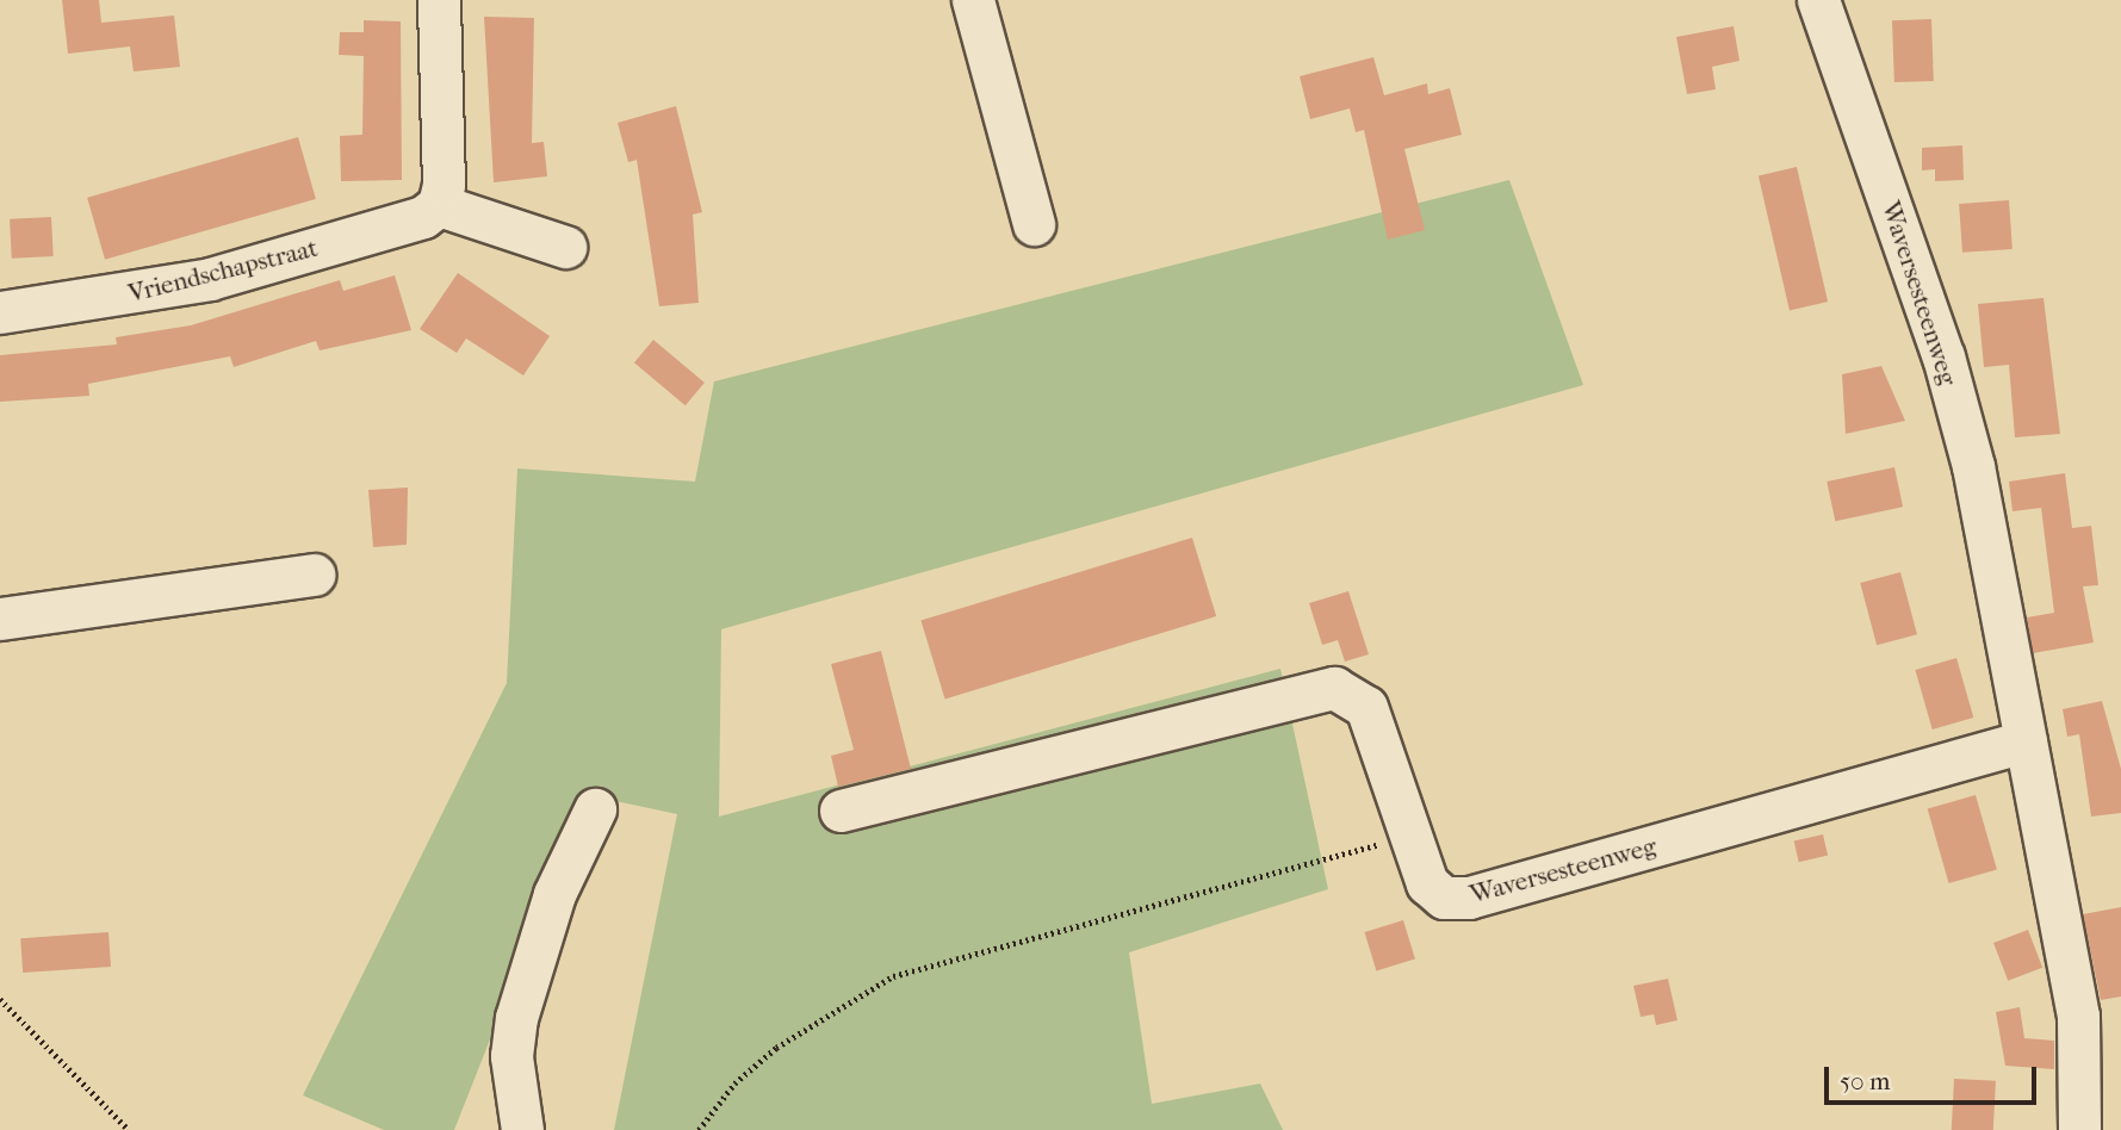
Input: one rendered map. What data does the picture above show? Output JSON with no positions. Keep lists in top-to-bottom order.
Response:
{
  "streets": {
    "street": ["Vriendschapstraat", "Waversesteenweg"]
  },
  "scale_bar": "50 m"
}
